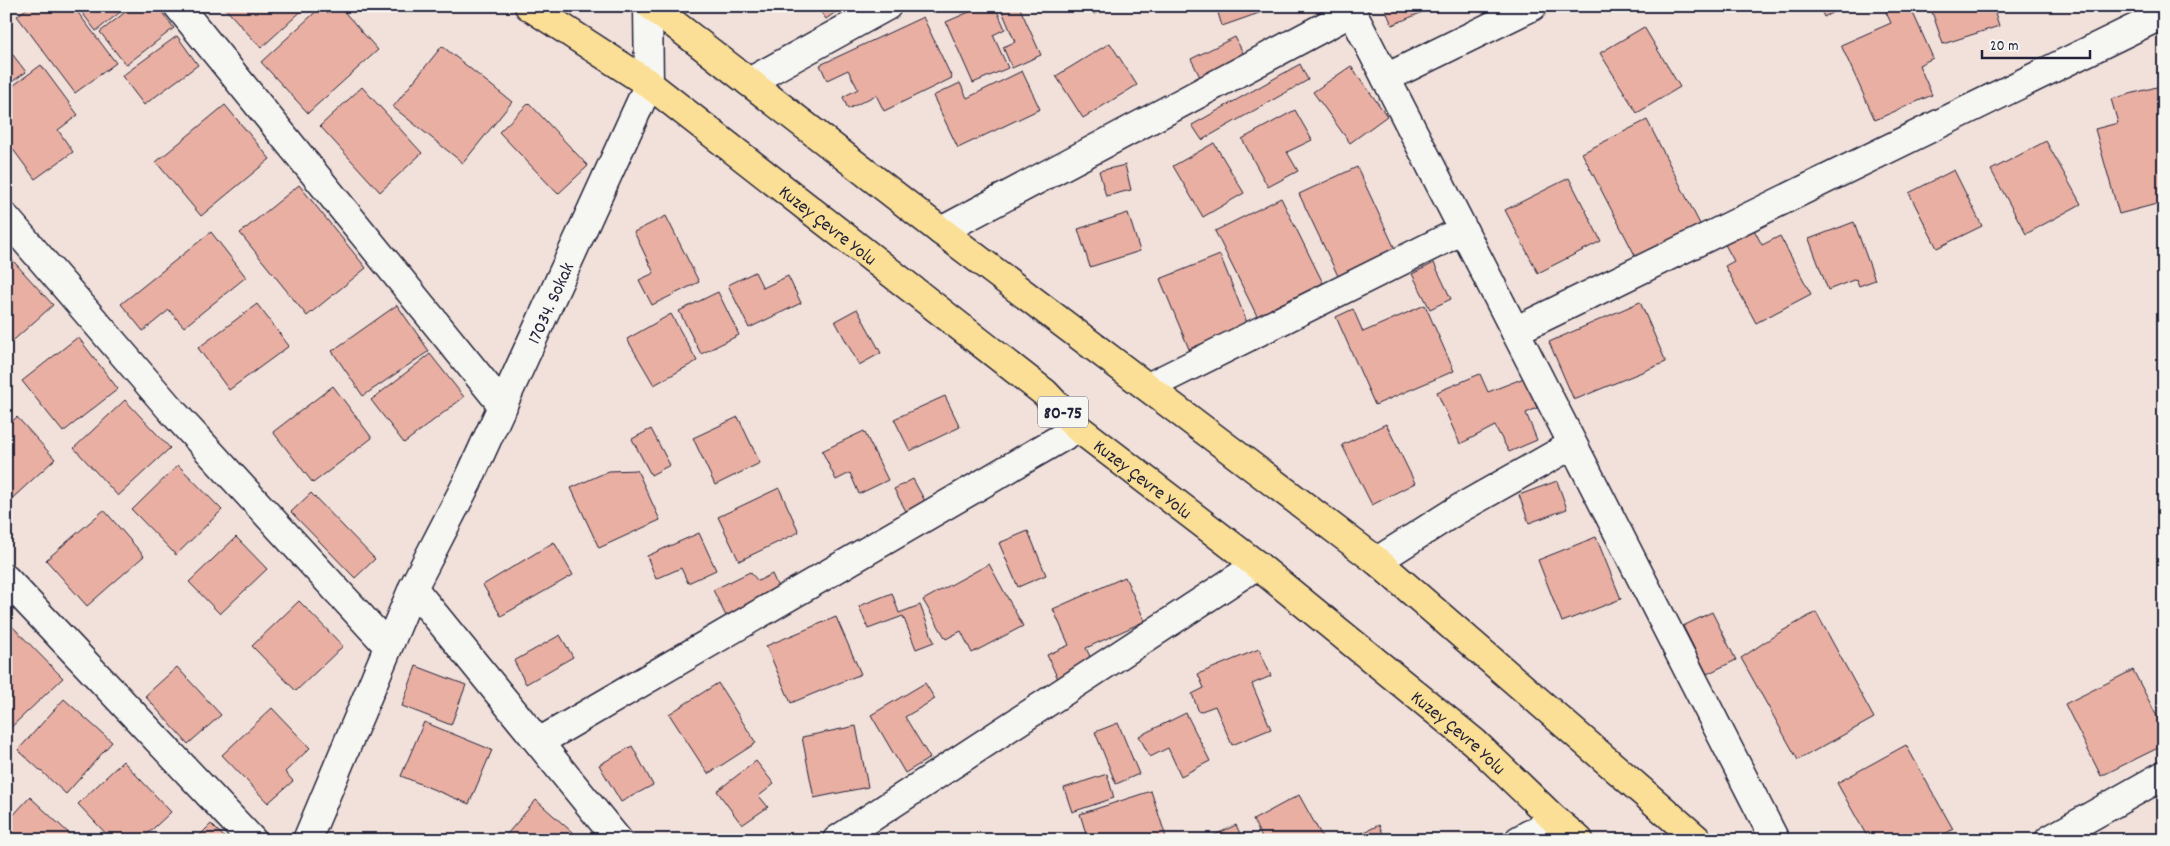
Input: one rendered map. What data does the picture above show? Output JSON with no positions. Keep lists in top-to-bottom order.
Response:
{
  "streets": {
    "highway": ["Kuzey Çevre Yolu", "80-75"],
    "street": ["17034. Sokak"]
  },
  "crossings": [
    ["Kuzey Çevre Yolu", "17034. Sokak"]
  ],
  "scale_bar": "20 m"
}
